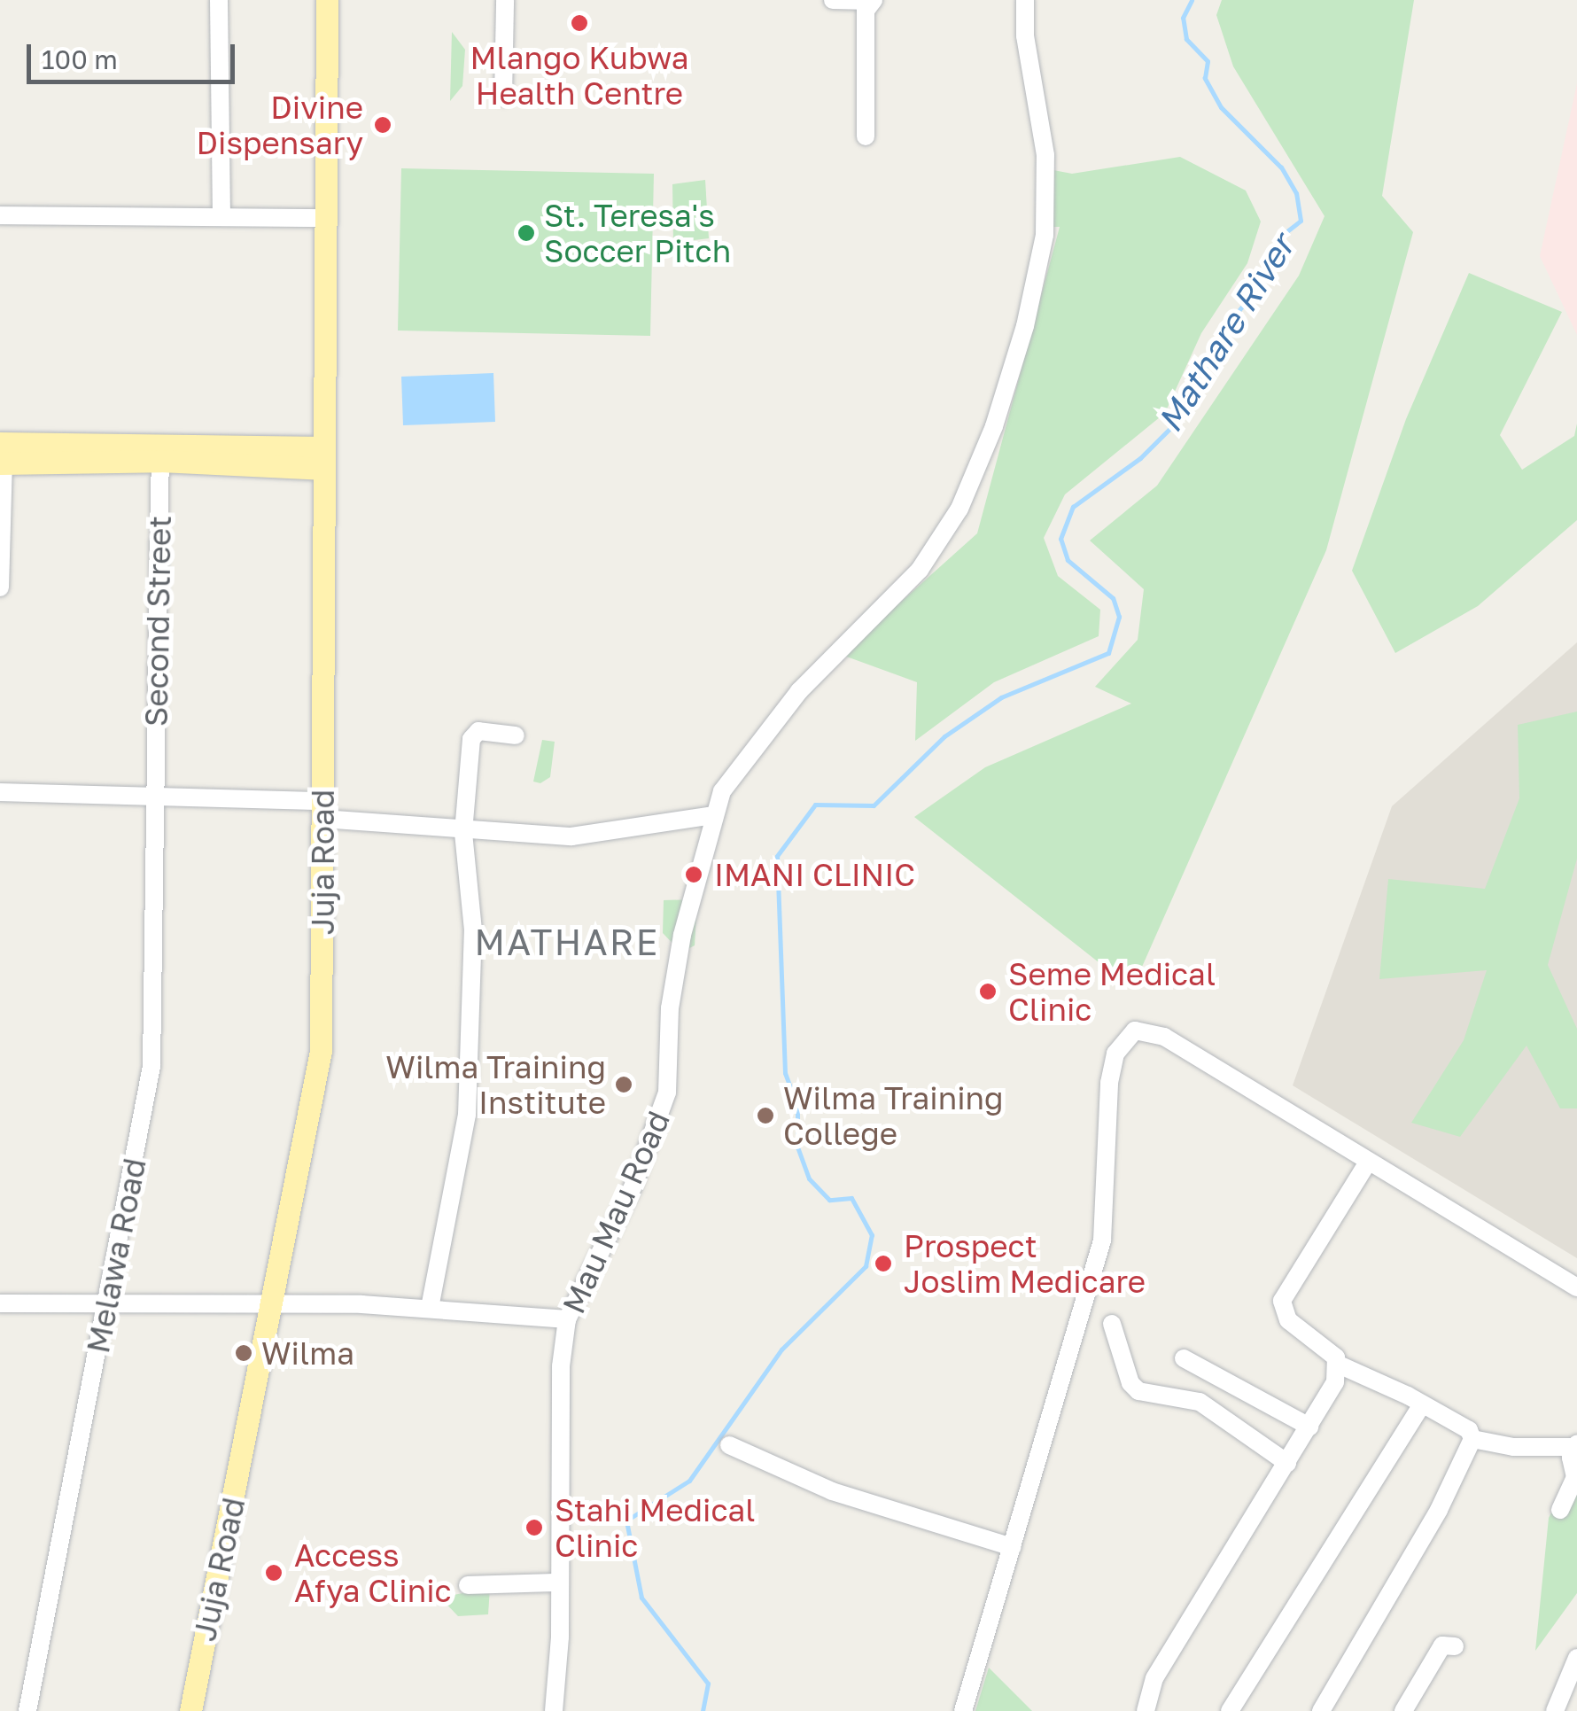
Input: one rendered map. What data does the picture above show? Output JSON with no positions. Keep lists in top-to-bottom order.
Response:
{
  "streets": {
    "main road": ["Juja Road"],
    "street": ["Second Street", "Mau Mau Road", "Melawa Road"]
  },
  "crossings": [
    ["Second Street", "Melawa Road"]
  ],
  "districts": ["MATHARE"],
  "water": ["Mathare River"],
  "places": [
    "Mlango Kubwa Health Centre",
    "Divine Dispensary",
    "St. Teresa's Soccer Pitch",
    "IMANI CLINIC",
    "Seme Medical Clinic",
    "Wilma Training Institute",
    "Wilma Training College",
    "Prospect Joslim Medicare",
    "Wilma",
    "Stahi Medical Clinic",
    "Access Afya Clinic"
  ],
  "scale_bar": "100 m"
}
